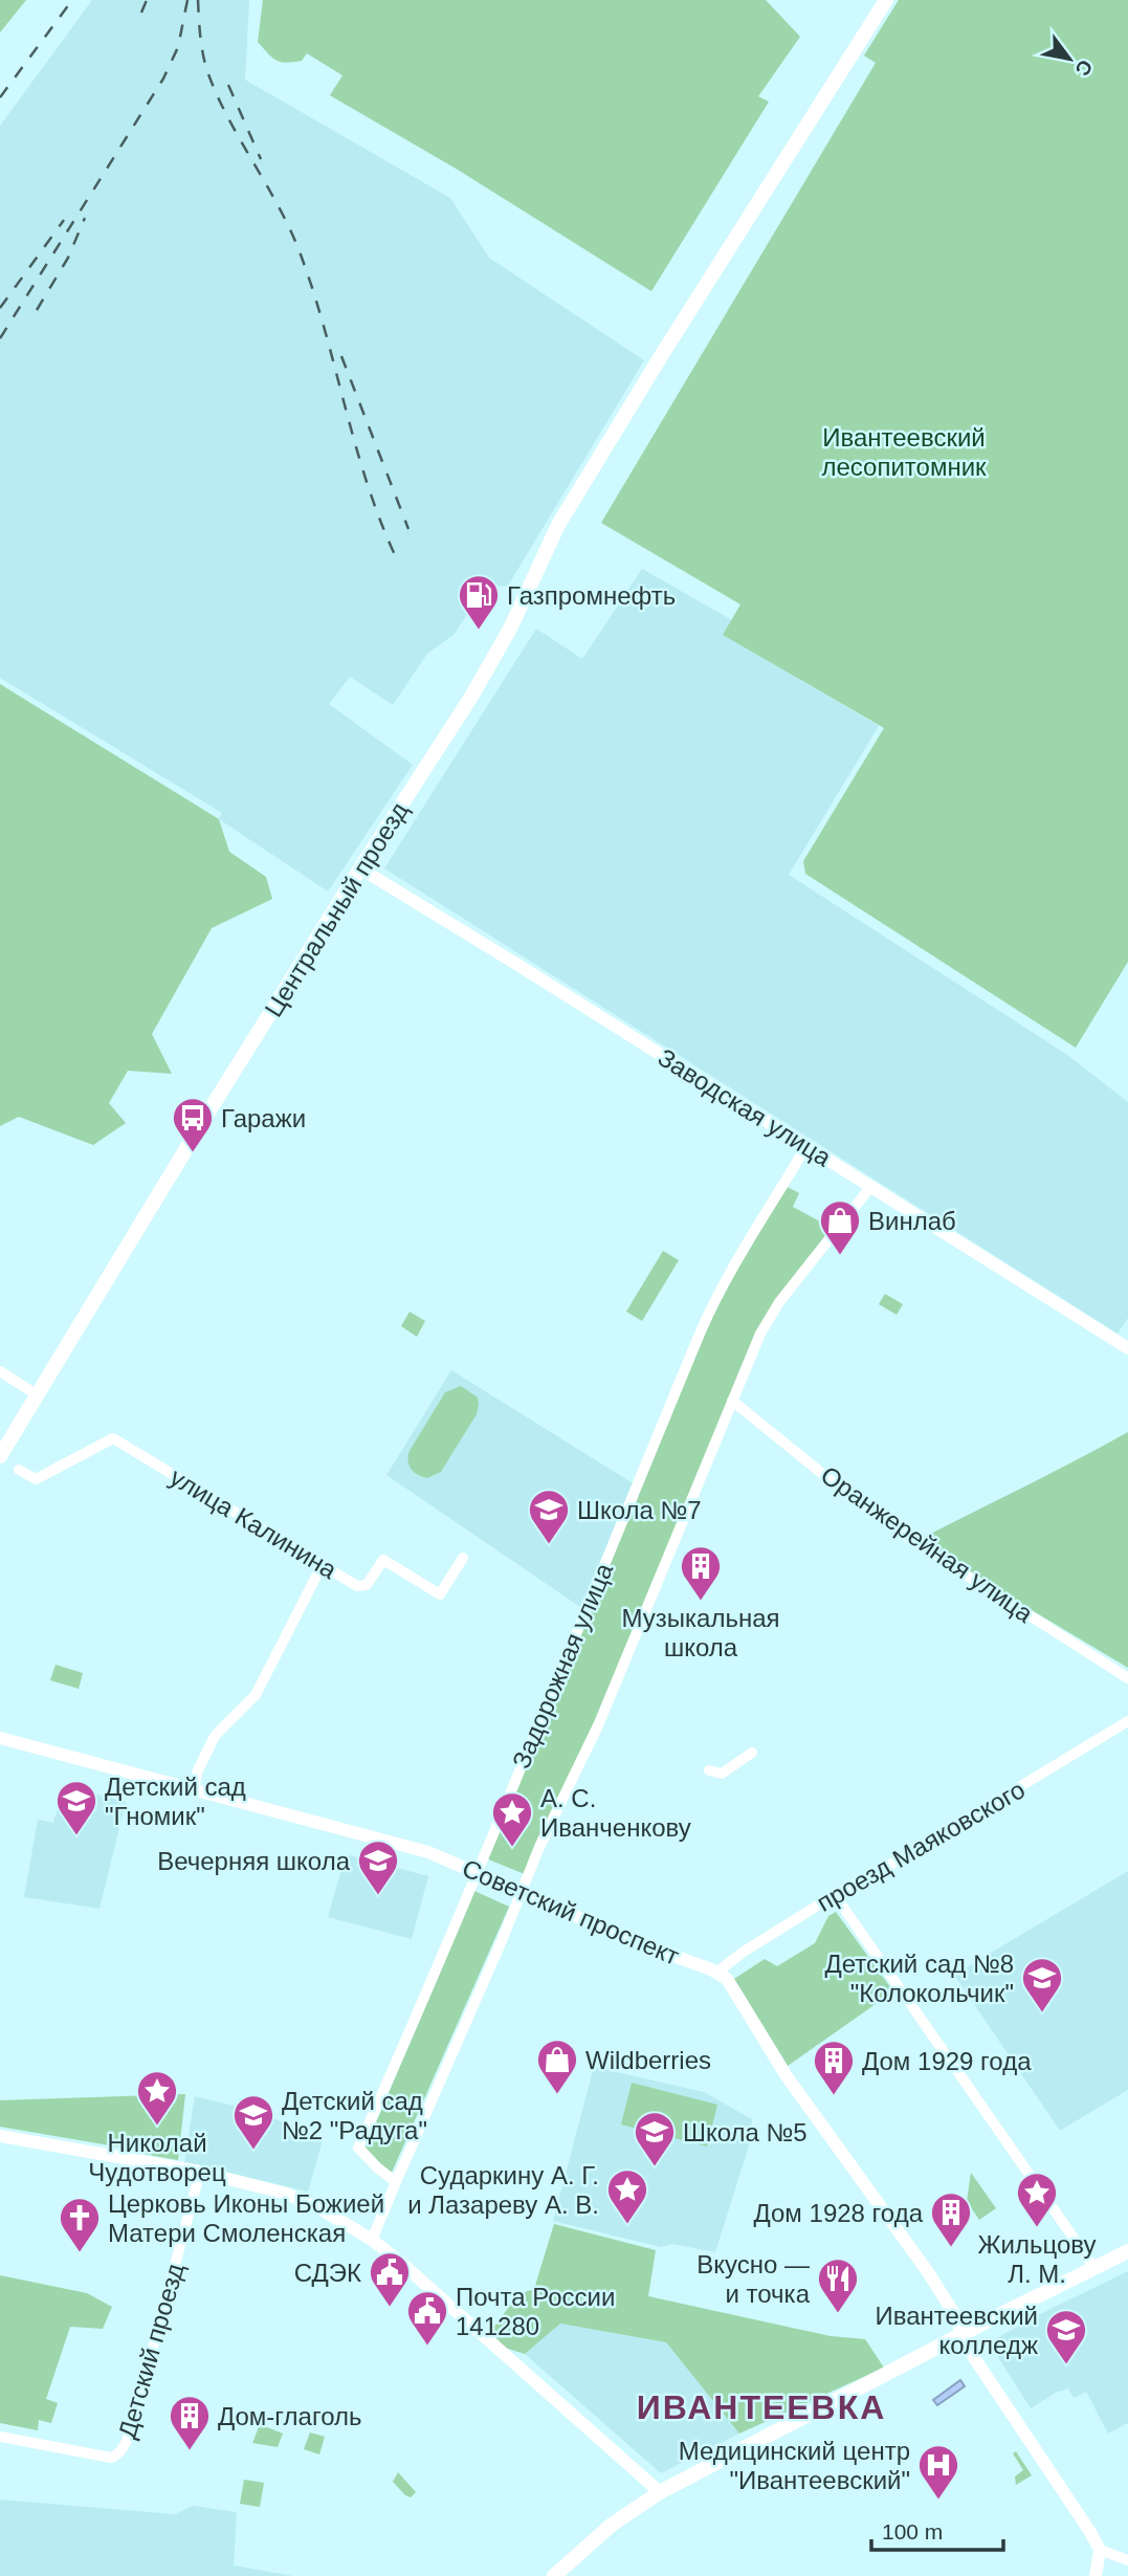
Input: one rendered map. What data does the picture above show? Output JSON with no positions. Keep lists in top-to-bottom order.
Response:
{
  "streets": {
    "main road": ["Центральный проезд"],
    "street": [
      "Заводская улица",
      "улица Калинина",
      "Оранжерейная улица",
      "Задорожная улица",
      "проезд Маяковского",
      "Советский проспект",
      "Детский проезд"
    ]
  },
  "crossings": [
    ["Центральный проезд", "Заводская улица"],
    ["Заводская улица", "Задорожная улица"],
    ["Оранжерейная улица", "Задорожная улица"],
    ["Задорожная улица", "Советский проспект"],
    ["проезд Маяковского", "Советский проспект"]
  ],
  "districts": ["ИВАНТЕЕВКА"],
  "parks": ["Ивантеевский лесопитомник"],
  "places": {
    "fuel station": ["Газпромнефть"],
    "bus stop": ["Гаражи"],
    "shop": ["Винлаб", "Wildberries"],
    "school or university": [
      "Школа №7",
      "Детский сад \"Гномик\"",
      "Вечерняя школа",
      "Детский сад №8 \"Колокольчик\"",
      "Детский сад №2 \"Радуга\"",
      "Школа №5",
      "Ивантеевский колледж"
    ],
    "building": [
      "Музыкальная школа",
      "Дом 1929 года",
      "Дом 1928 года",
      "Дом-глаголь"
    ],
    "place": [
      "А. С. Иванченкову",
      "Николай Чудотворец",
      "Сударкину А. Г. и Лазареву А. В.",
      "Жильцову Л. М."
    ],
    "church": ["Церковь Иконы Божией Матери Смоленская"],
    "public building": ["СДЭК", "Почта России 141280"],
    "restaurant": ["Вкусно — и точка"],
    "hospital": ["Медицинский центр \"Ивантеевский\""]
  },
  "scale_bar": "100 m",
  "north": "bottom right"
}
